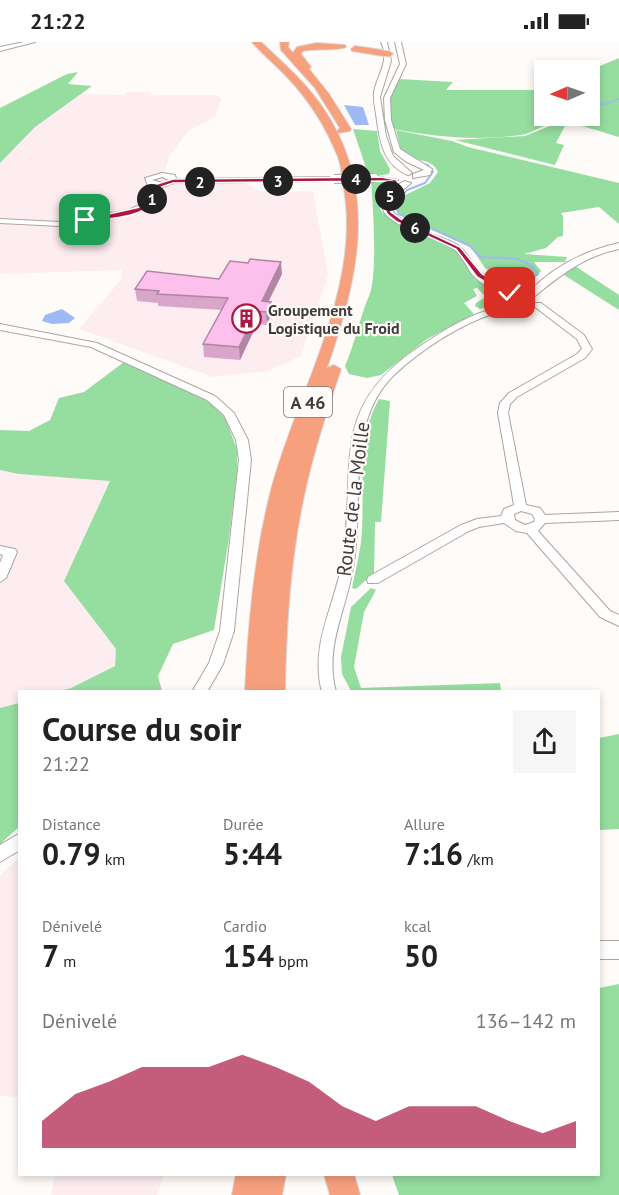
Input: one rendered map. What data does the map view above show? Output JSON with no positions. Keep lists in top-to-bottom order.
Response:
{
  "streets": {
    "highway": ["A 46"],
    "street": ["Route de la Moille"]
  },
  "places": {
    "building": ["Groupement Logistique du Froid"]
  },
  "north": "left",
  "page": {
    "status": "21:22",
    "pins": [
      "4",
      "3",
      "2",
      "5",
      "1",
      "6"
    ],
    "heading": ["Course du soir", "21:22"],
    "stats": [
      ["Distance", "0.79 km"],
      ["Durée", "5:44"],
      ["Allure", "7:16 /km"],
      ["Dénivelé", "7 m"],
      ["Cardio", "154 bpm"],
      ["kcal", "50"]
    ],
    "chart": ["Dénivelé", "136–142 m"]
  }
}
